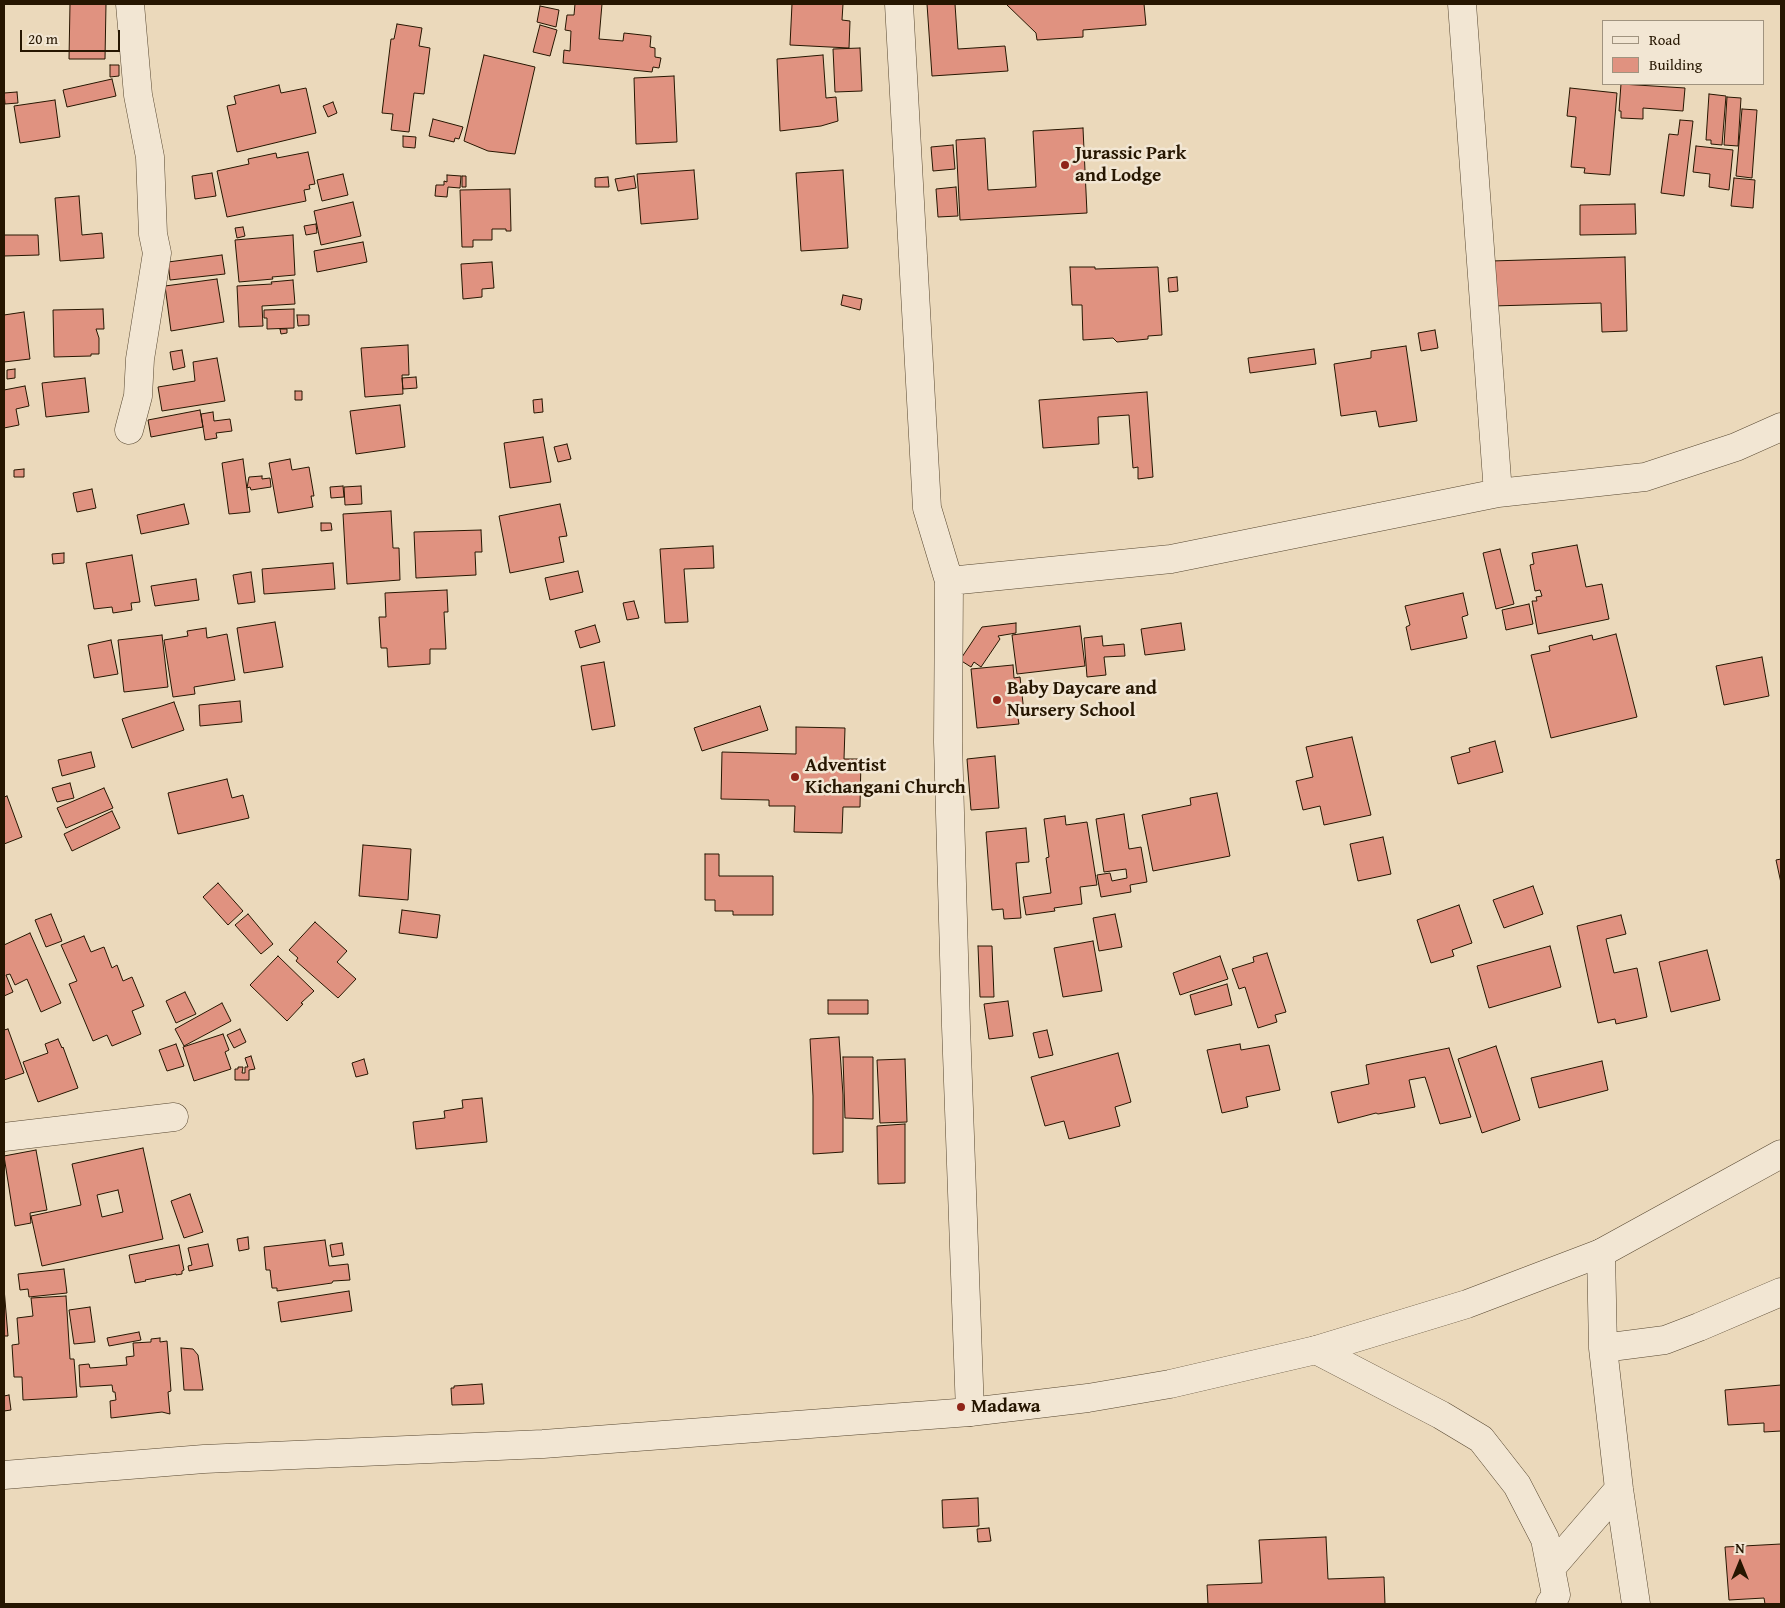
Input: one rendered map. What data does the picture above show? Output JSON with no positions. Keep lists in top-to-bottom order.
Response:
{
  "places": [
    "Jurassic Park and Lodge",
    "Baby Daycare and Nursery School",
    "Adventist Kichangani Church",
    "Madawa"
  ],
  "legend": ["Road", "Building"],
  "scale_bar": "20 m",
  "north": "top"
}
